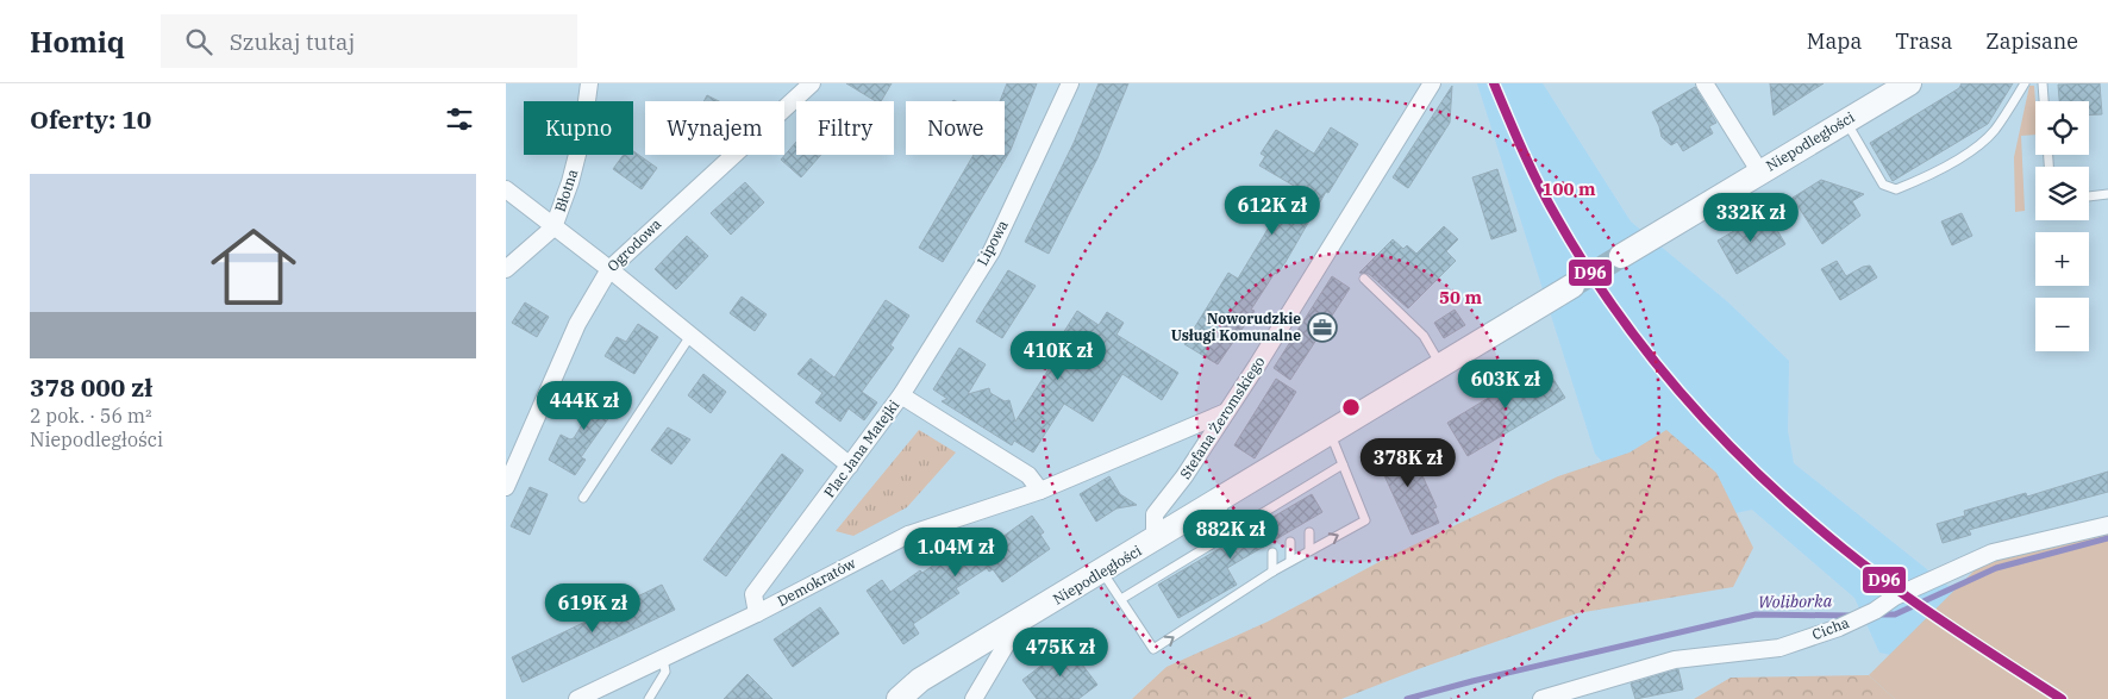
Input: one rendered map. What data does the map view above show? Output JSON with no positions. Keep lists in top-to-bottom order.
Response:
{
  "streets": {
    "street": [
      "Niepodległości",
      "Błotna",
      "Lipowa",
      "Ogrodowa",
      "Stefana Żeromskiego",
      "Plac Jana Matejki",
      "Demokratów",
      "Cicha"
    ]
  },
  "crossings": [
    ["Niepodległości", "Stefana Żeromskiego"],
    ["Lipowa", "Plac Jana Matejki"],
    ["Stefana Żeromskiego", "Demokratów"],
    ["Plac Jana Matejki", "Demokratów"]
  ],
  "water": ["Woliborka"],
  "places": {
    "office": ["Noworudzkie Usługi Komunalne"]
  },
  "lines": ["transit line D96"],
  "page": {
    "header": "Homiq",
    "search": "Szukaj tutaj",
    "nav": ["Mapa", "Trasa", "Zapisane"],
    "heading": "Oferty: 10",
    "map_buttons": ["+", "−"],
    "chip": [
      "Kupno",
      "Wynajem",
      "Filtry",
      "Nowe"
    ],
    "list": [
      {
        "name": "378 000 zł",
        "note": "2 pok. · 56 m² · Niepodległości"
      }
    ],
    "price": [
      "612K zł",
      "332K zł",
      "410K zł",
      "603K zł",
      "444K zł",
      "378K zł",
      "882K zł",
      "1.04M zł",
      "619K zł",
      "475K zł"
    ]
  },
  "rings": ["100 m", "50 m"]
}
